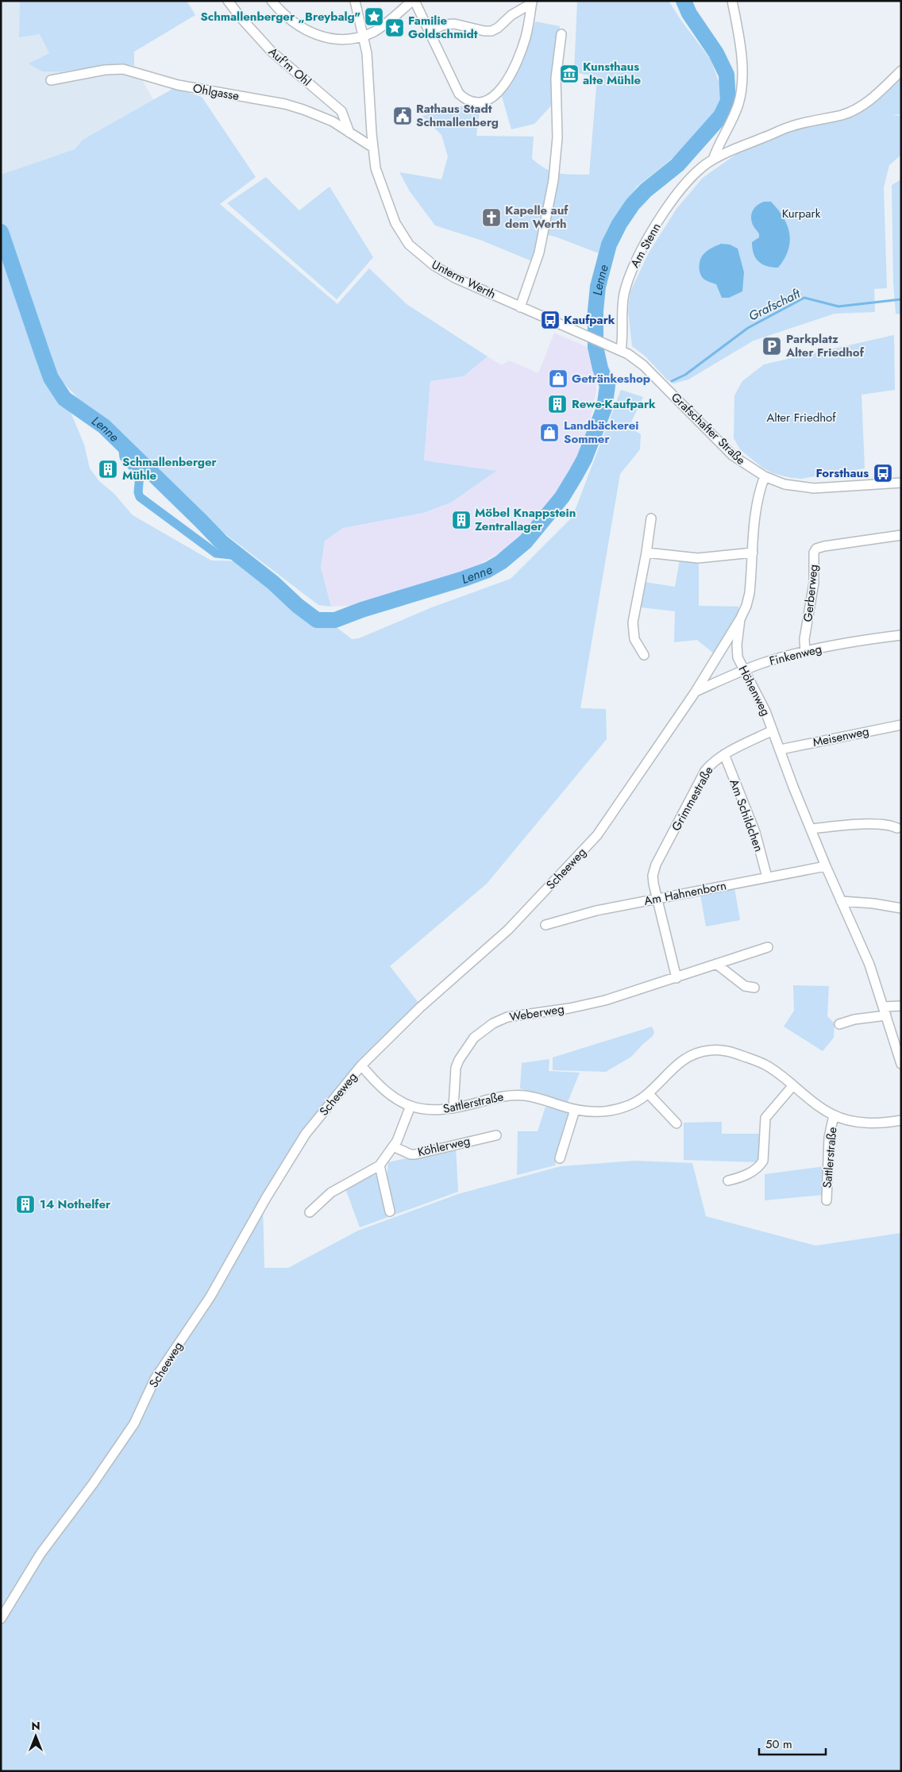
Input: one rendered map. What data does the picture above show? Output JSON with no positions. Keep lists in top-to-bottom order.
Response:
{
  "streets": {
    "street": [
      "Auf'm Ohl",
      "Ohlgasse",
      "Am Stenn",
      "Unterm Werth",
      "Grafschafter Straße",
      "Gerberweg",
      "Finkenweg",
      "Höhenweg",
      "Meisenweg",
      "Grimmestraße",
      "Am Schildchen",
      "Scheeweg",
      "Am Hahnenborn",
      "Weberweg",
      "Sattlerstraße",
      "Köhlerweg"
    ]
  },
  "crossings": [
    ["Auf'm Ohl", "Ohlgasse"],
    ["Ohlgasse", "Unterm Werth"],
    ["Am Stenn", "Unterm Werth"],
    ["Am Stenn", "Grafschafter Straße"],
    ["Unterm Werth", "Grafschafter Straße"],
    ["Grafschafter Straße", "Höhenweg"],
    ["Gerberweg", "Finkenweg"],
    ["Finkenweg", "Höhenweg"],
    ["Finkenweg", "Scheeweg"],
    ["Höhenweg", "Meisenweg"],
    ["Höhenweg", "Grimmestraße"],
    ["Höhenweg", "Scheeweg"],
    ["Höhenweg", "Am Hahnenborn"],
    ["Grimmestraße", "Am Schildchen"],
    ["Grimmestraße", "Am Hahnenborn"],
    ["Am Schildchen", "Am Hahnenborn"],
    ["Scheeweg", "Sattlerstraße"],
    ["Weberweg", "Sattlerstraße"]
  ],
  "water": ["Lenne", "Grafschaft"],
  "parks": ["Kurpark", "Alter Friedhof"],
  "places": {
    "place": ["Schmallenberger „Breybalg\"", "Familie Goldschmidt"],
    "museum": ["Kunsthaus alte Mühle"],
    "public building": ["Rathaus Stadt Schmallenberg"],
    "church": ["Kapelle auf dem Werth"],
    "bus stop": ["Kaufpark", "Forsthaus"],
    "parking": ["Parkplatz Alter Friedhof"],
    "shop": ["Getränkeshop", "Landbäckerei Sommer"],
    "building": [
      "Rewe-Kaufpark",
      "Schmallenberger Mühle",
      "Möbel Knappstein Zentrallager",
      "14 Nothelfer"
    ]
  },
  "scale_bar": "50 m",
  "north": "top"
}
